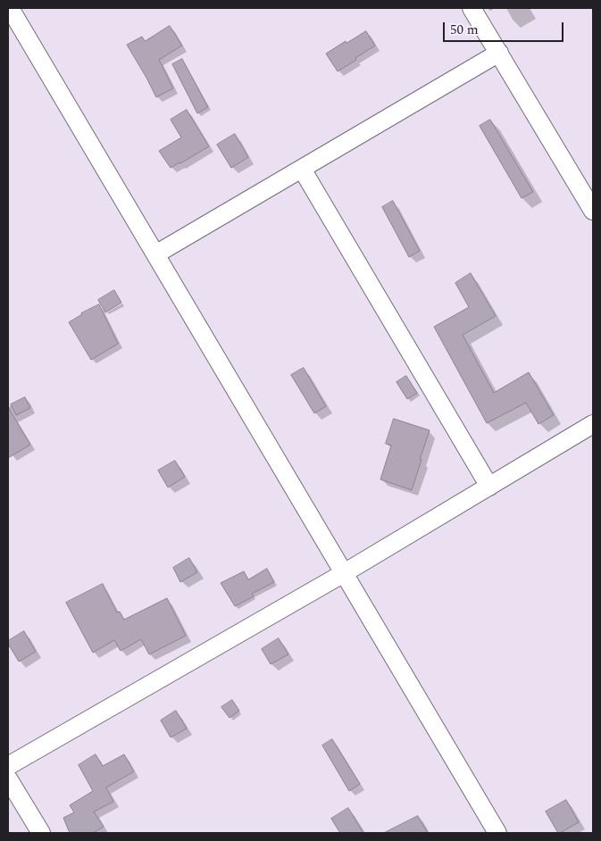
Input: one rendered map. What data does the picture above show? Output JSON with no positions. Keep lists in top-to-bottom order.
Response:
{
  "scale_bar": "50 m"
}
